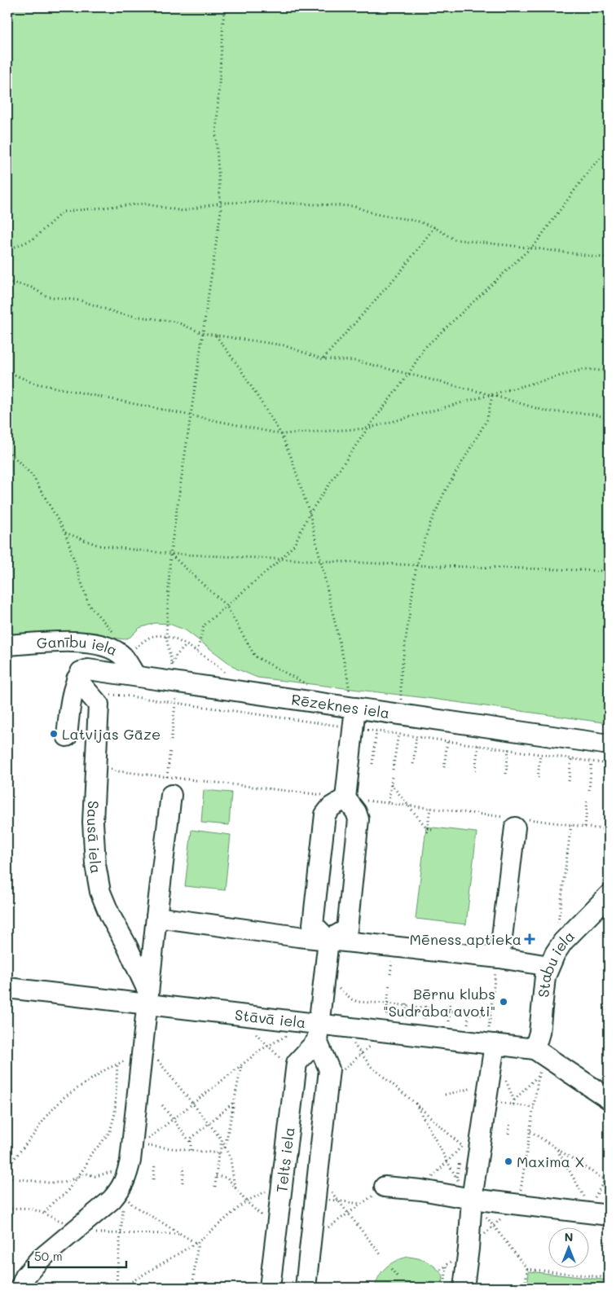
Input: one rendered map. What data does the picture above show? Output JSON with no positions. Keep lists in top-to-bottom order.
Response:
{
  "streets": {
    "street": [
      "Ganību iela",
      "Rēzeknes iela",
      "Sausā iela",
      "Stabu iela",
      "Stāvā iela",
      "Telts iela"
    ]
  },
  "crossings": [
    ["Ganību iela", "Rēzeknes iela"],
    ["Rēzeknes iela", "Sausā iela"],
    ["Sausā iela", "Stāvā iela"],
    ["Stabu iela", "Stāvā iela"],
    ["Stāvā iela", "Telts iela"]
  ],
  "places": {
    "other": ["Latvijas Gāze", "Bērnu klubs \"Sudraba avoti\"", "Maxima X"],
    "health": ["Mēness aptieka"]
  },
  "scale_bar": "50 m",
  "north": "top"
}
